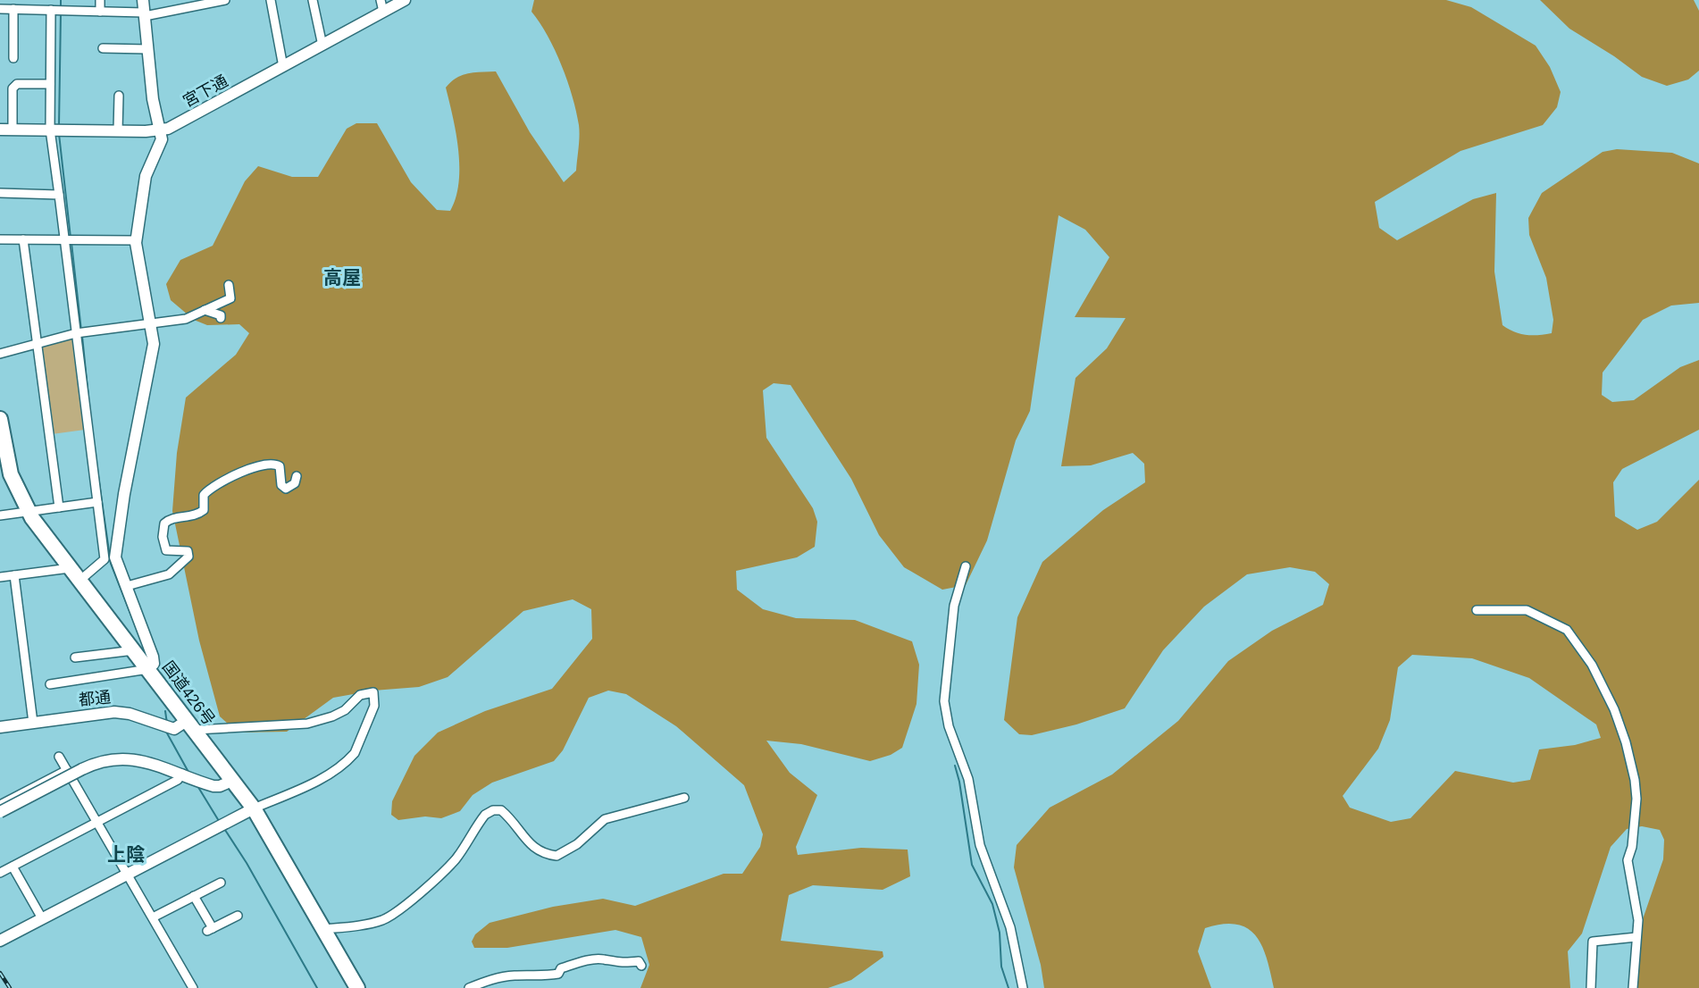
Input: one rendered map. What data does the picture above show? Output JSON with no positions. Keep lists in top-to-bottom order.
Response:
{
  "streets": {
    "highway": ["国道426号"],
    "street": ["宮下通", "都通"]
  },
  "crossings": [
    ["国道426号", "都通"]
  ],
  "districts": ["高屋", "上陰"]
}
